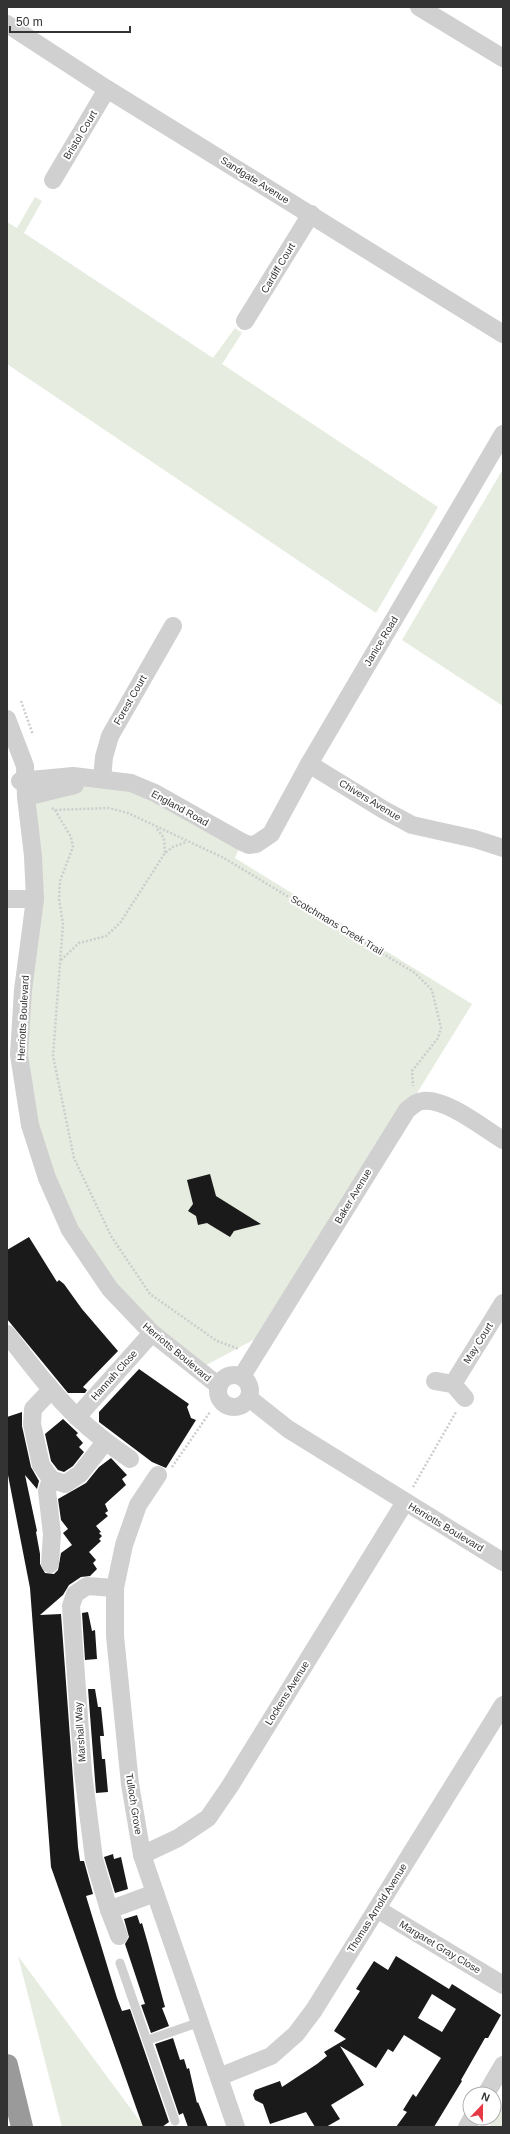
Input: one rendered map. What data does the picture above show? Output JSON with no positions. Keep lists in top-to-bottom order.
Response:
{
  "streets": {
    "street": [
      "Bristol Court",
      "Sandgate Avenue",
      "Cardiff Court",
      "Janice Road",
      "Forest Court",
      "Chivers Avenue",
      "England Road",
      "Herriotts Boulevard",
      "Baker Avenue",
      "May Court",
      "Hannah Close",
      "Lockens Avenue",
      "Marshall Way",
      "Tulloch Grove",
      "Thomas Arnold Avenue",
      "Margaret Gray Close"
    ],
    "path": ["Scotchmans Creek Trail"]
  },
  "crossings": [
    ["Bristol Court", "Sandgate Avenue"],
    ["Sandgate Avenue", "Cardiff Court"],
    ["Janice Road", "Chivers Avenue"],
    ["Janice Road", "England Road"],
    ["Forest Court", "England Road"],
    ["England Road", "Herriotts Boulevard"],
    ["Herriotts Boulevard", "Baker Avenue"],
    ["Herriotts Boulevard", "Hannah Close"],
    ["Herriotts Boulevard", "Lockens Avenue"],
    ["Lockens Avenue", "Tulloch Grove"],
    ["Marshall Way", "Tulloch Grove"],
    ["Tulloch Grove", "Thomas Arnold Avenue"],
    ["Thomas Arnold Avenue", "Margaret Gray Close"]
  ],
  "scale_bar": "50 m",
  "north": "top"
}
